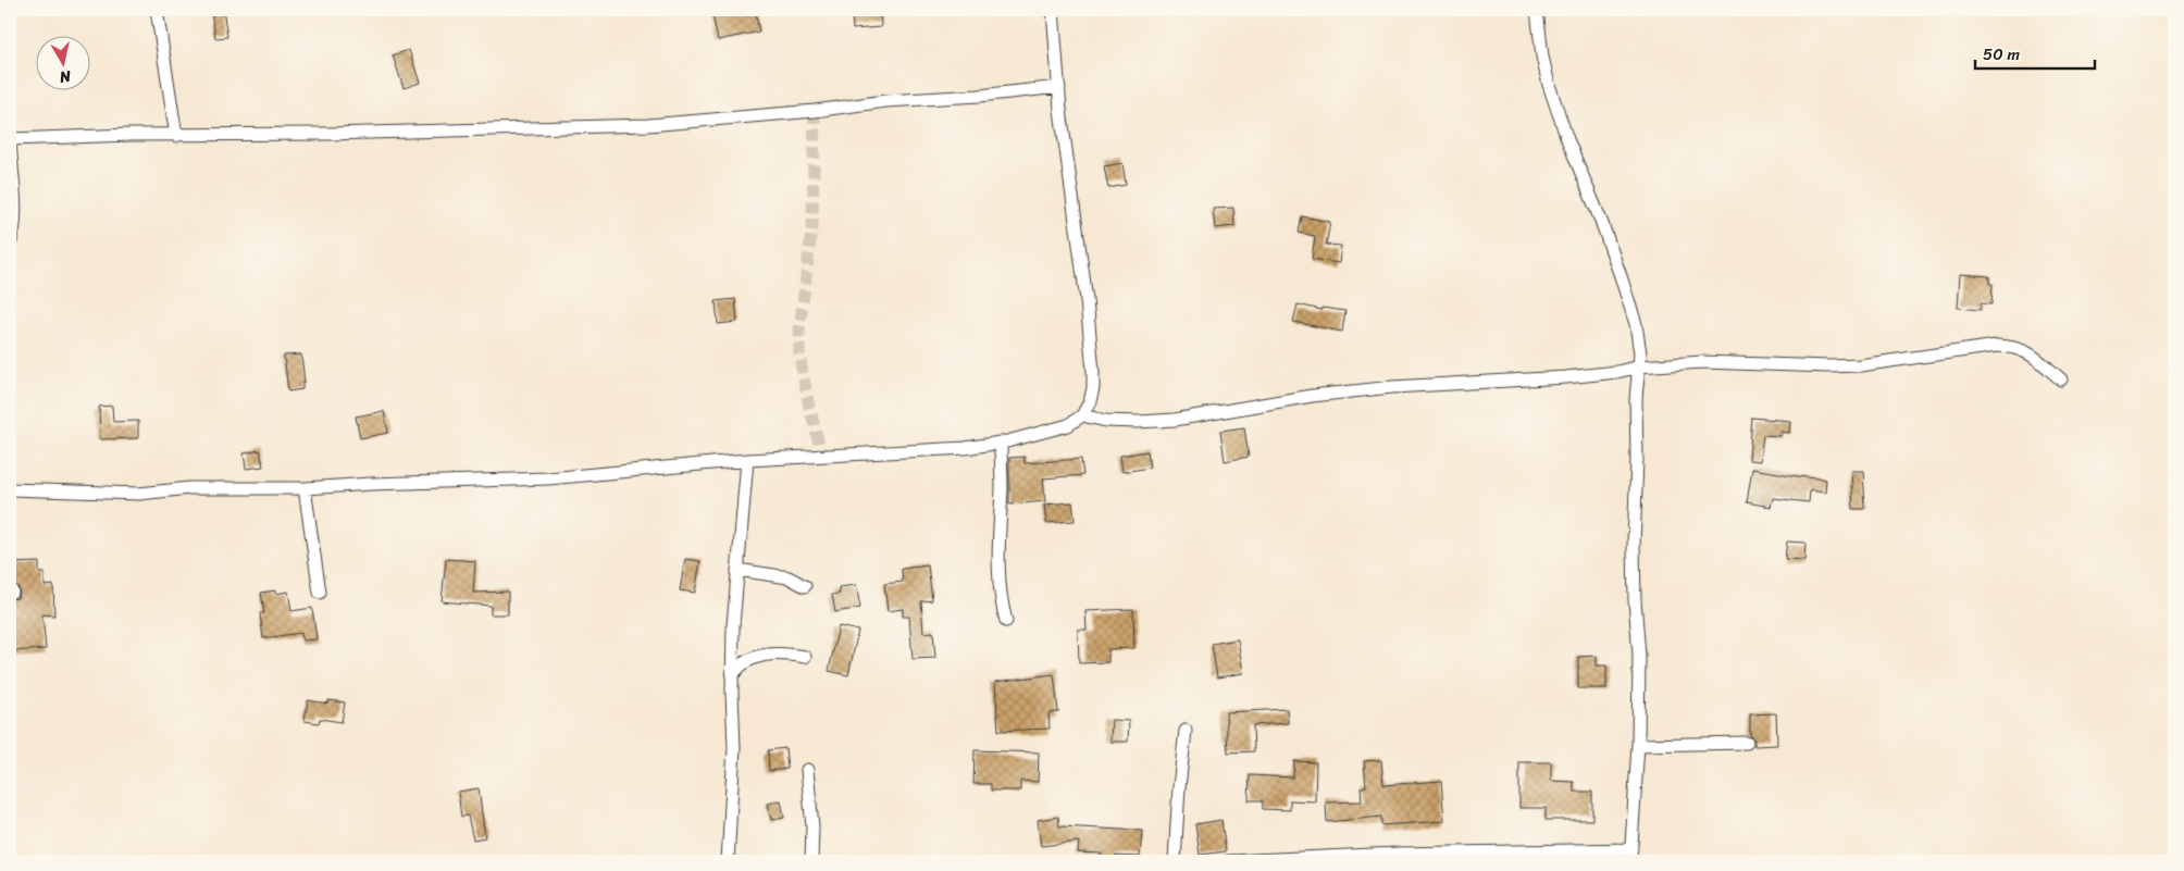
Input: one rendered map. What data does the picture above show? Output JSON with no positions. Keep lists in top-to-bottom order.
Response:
{
  "scale_bar": "50 m",
  "north": "bottom"
}
